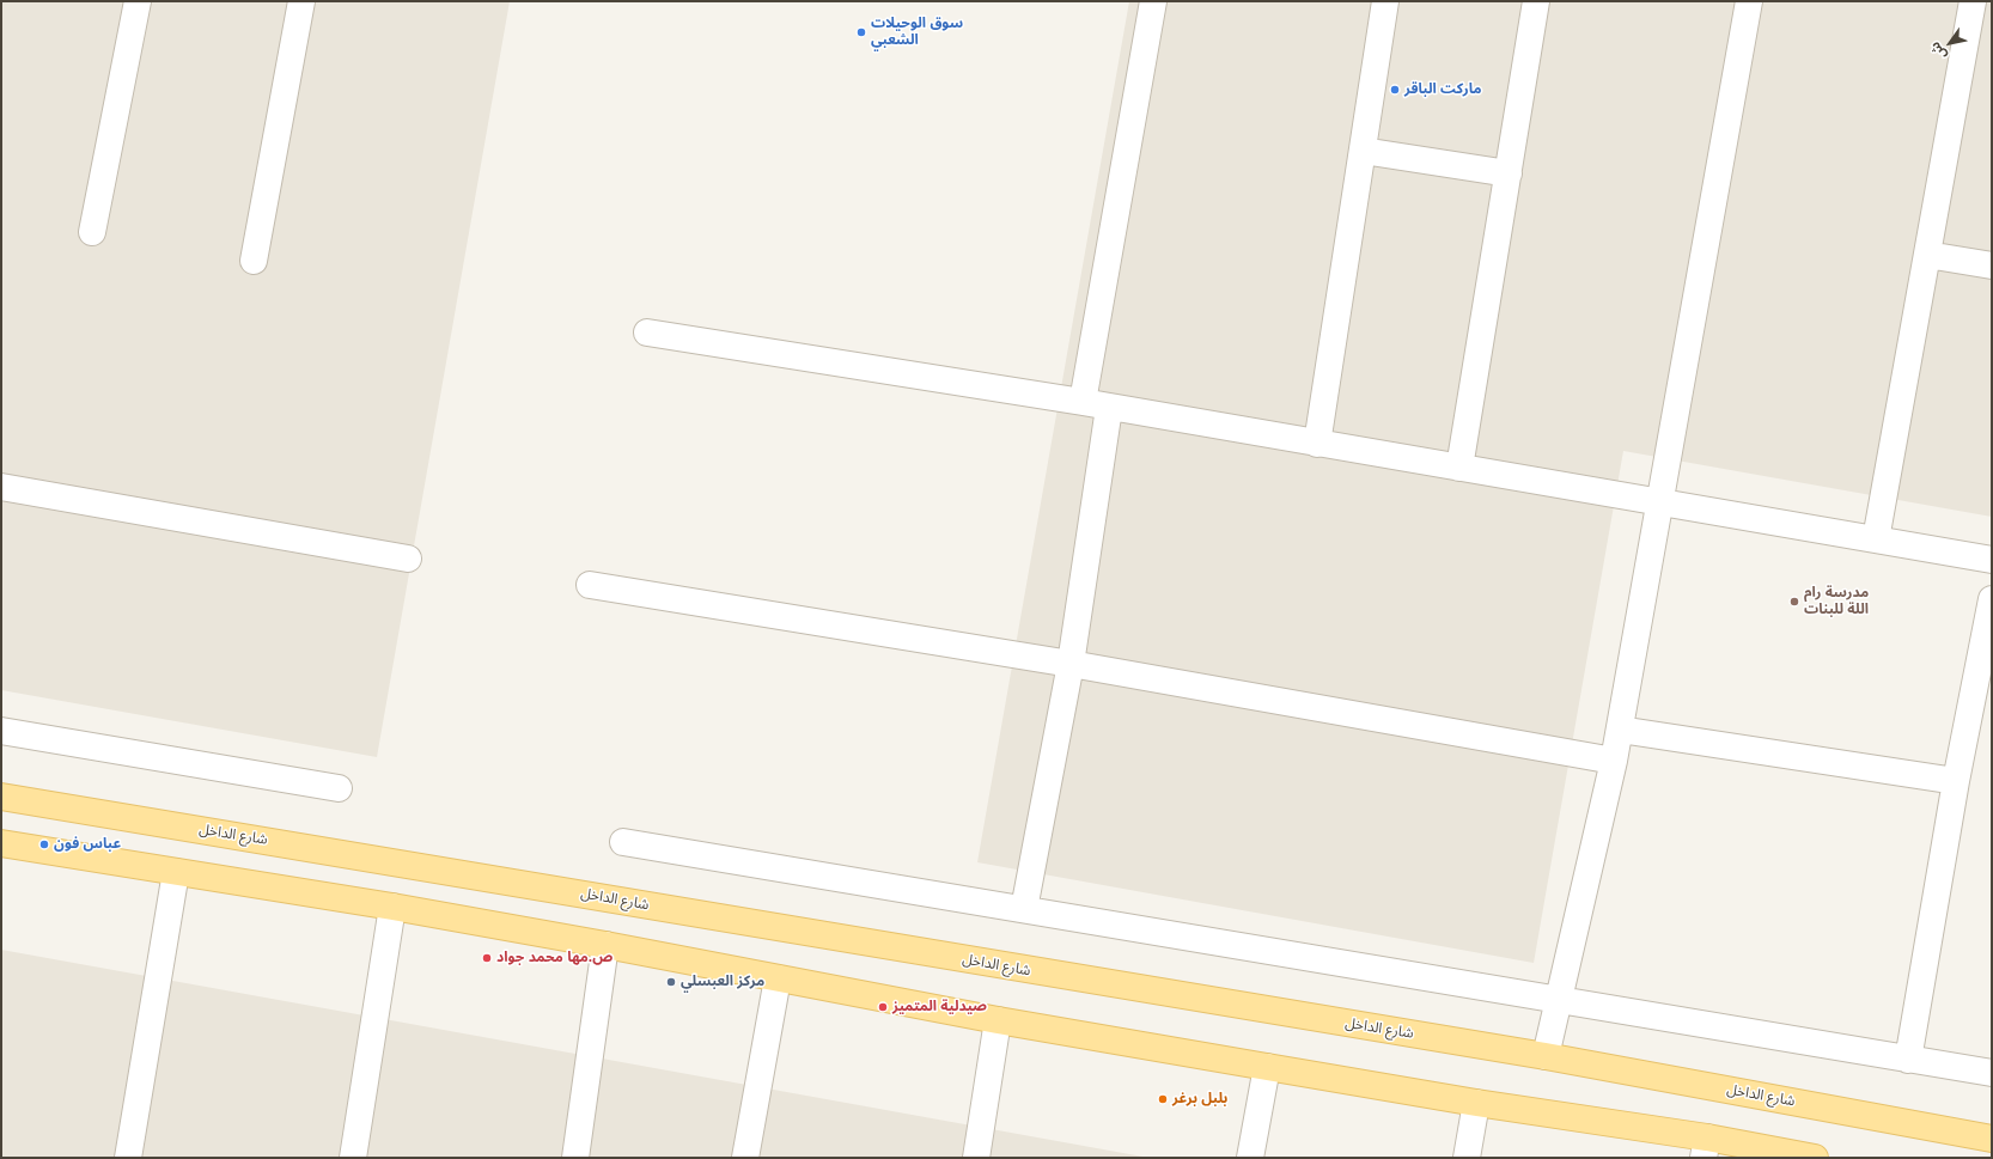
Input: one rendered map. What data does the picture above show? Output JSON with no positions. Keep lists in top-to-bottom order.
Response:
{
  "streets": {
    "main road": ["شارع الداخل"]
  },
  "places": [
    "سوق الوحيلات الشعبي",
    "ماركت الباقر",
    "مدرسة رام اللة للبنات",
    "عباس فون",
    "ص.مها محمد جواد",
    "مركز العبسلي",
    "صيدلية المتميز",
    "بلبل برغر"
  ],
  "north": "bottom left"
}
